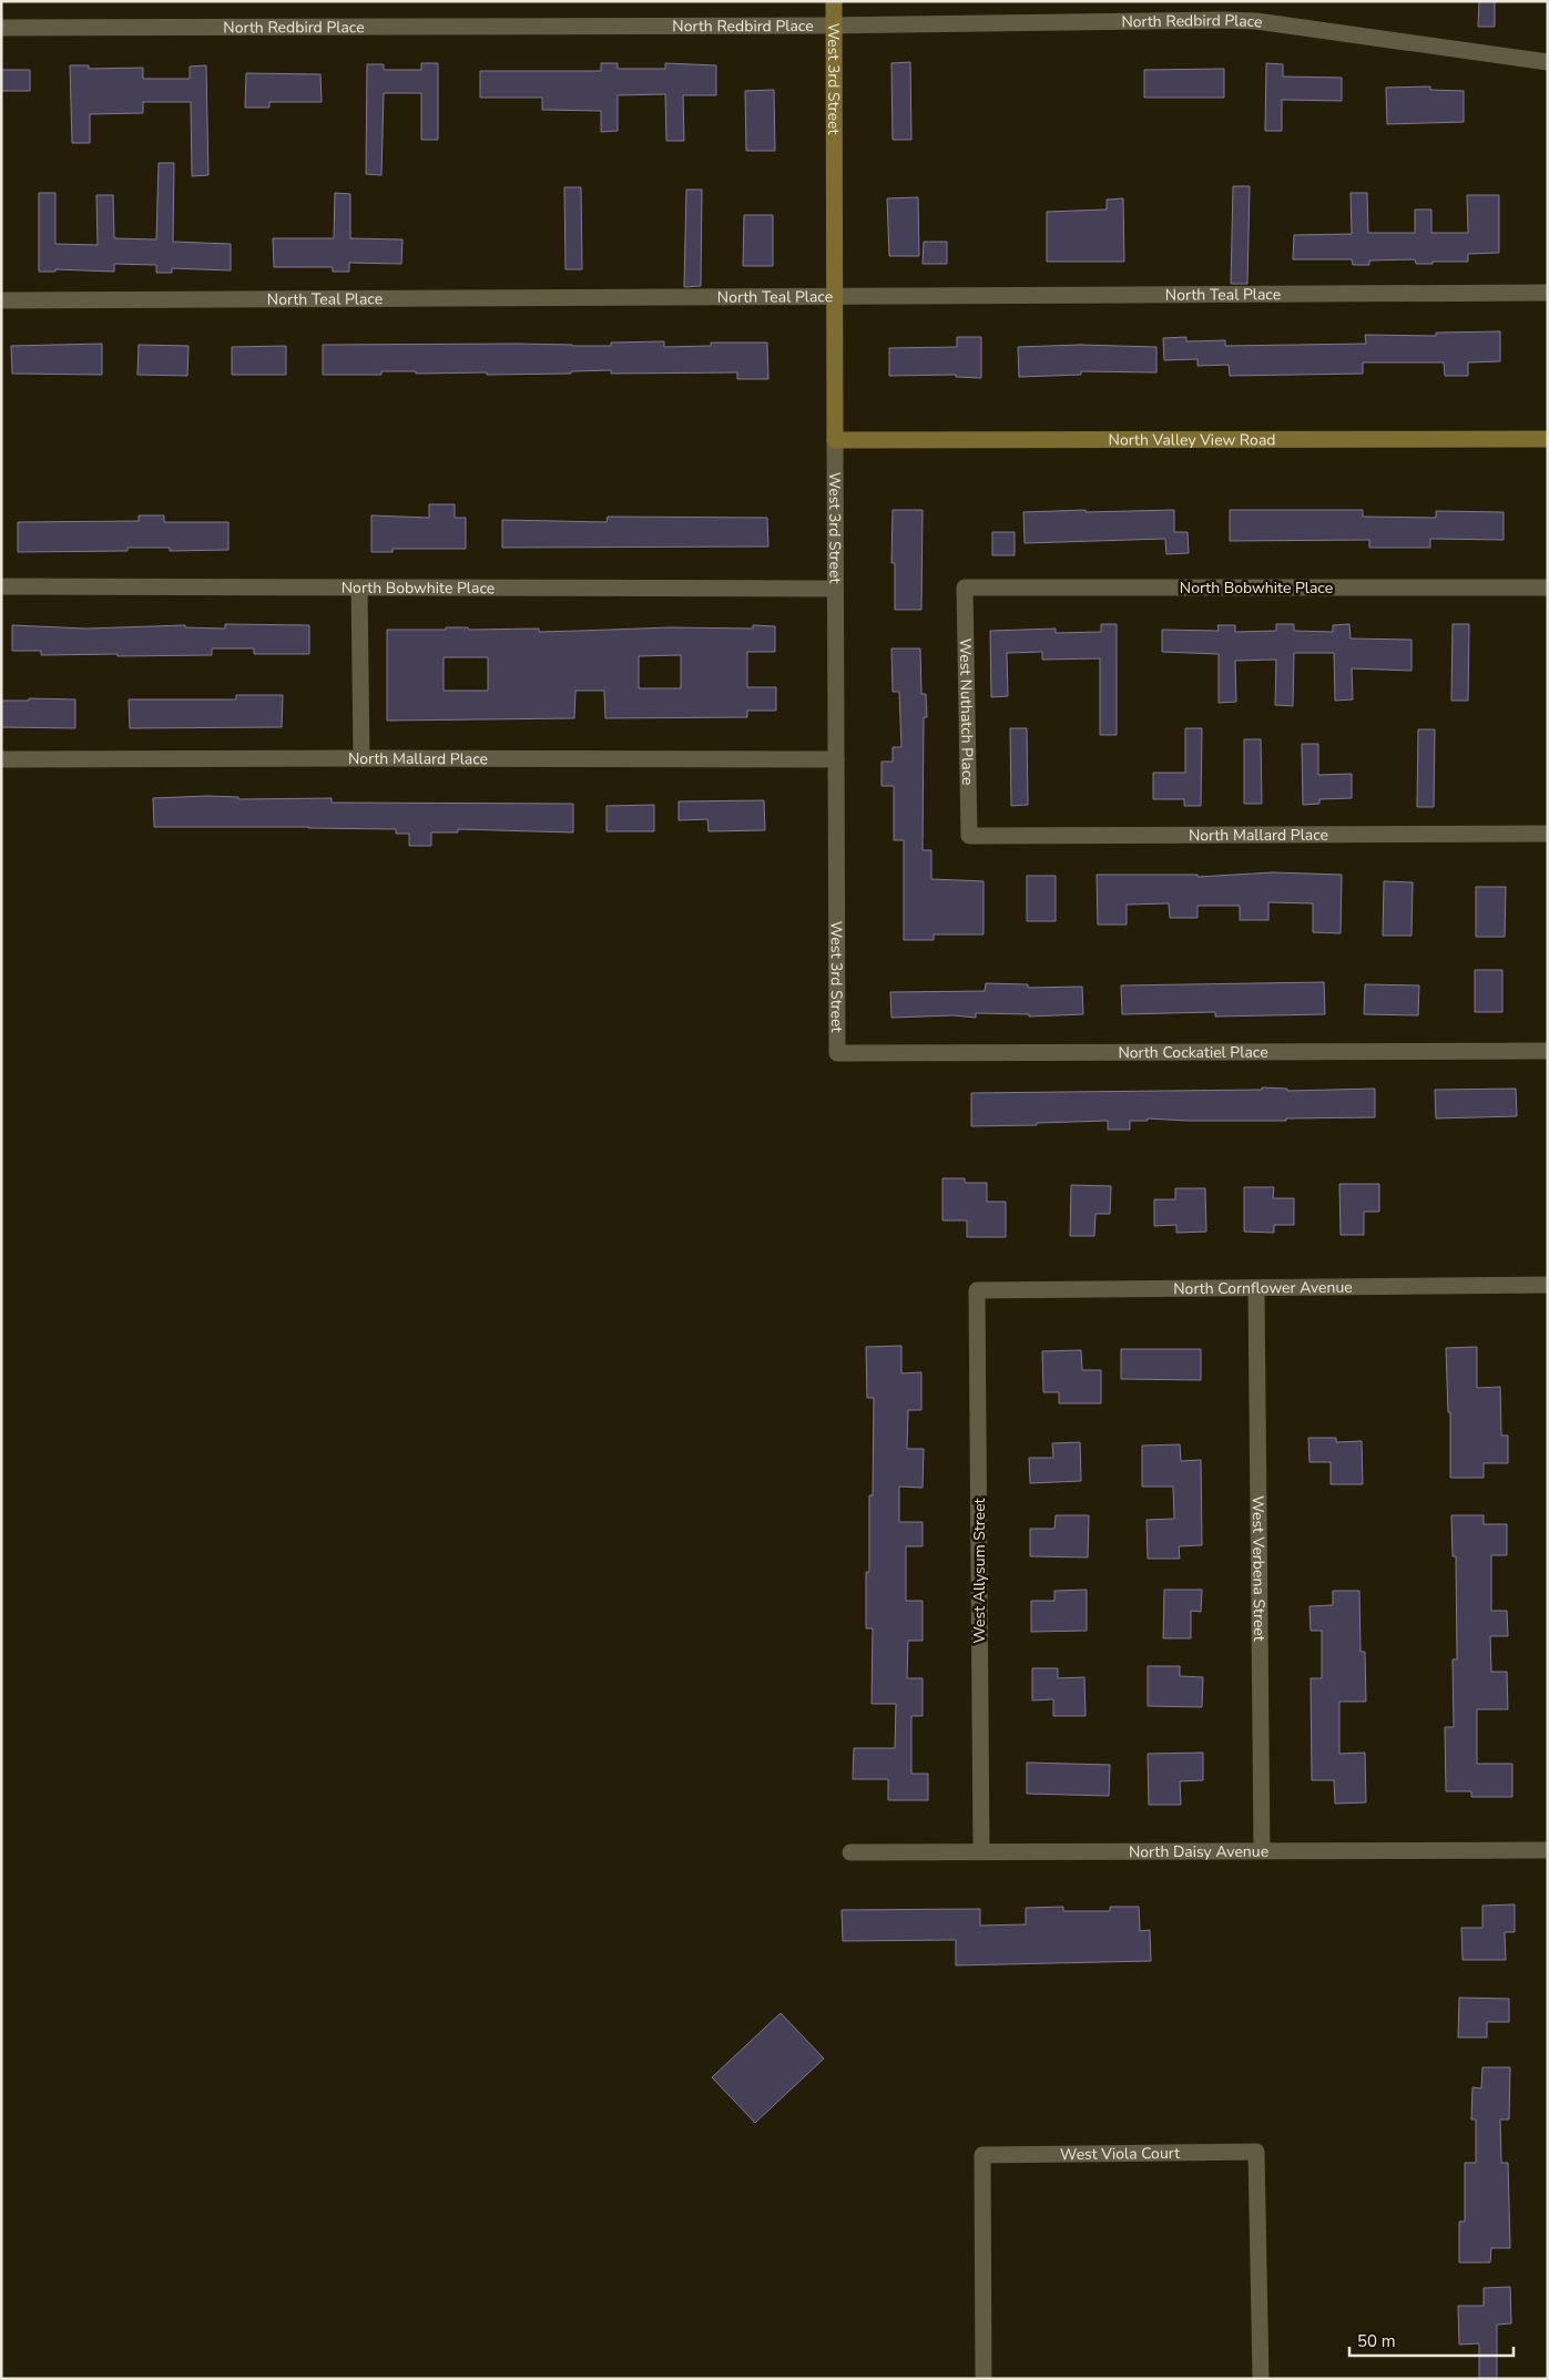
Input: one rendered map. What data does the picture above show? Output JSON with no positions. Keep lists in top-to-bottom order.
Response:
{
  "streets": {
    "street": [
      "North Redbird Place",
      "West 3rd Street",
      "North Teal Place",
      "North Valley View Road",
      "North Bobwhite Place",
      "West Nuthatch Place",
      "North Mallard Place",
      "North Cockatiel Place",
      "North Cornflower Avenue",
      "West Verbena Street",
      "West Allysum Street",
      "North Daisy Avenue",
      "West Viola Court"
    ]
  },
  "crossings": [
    ["North Redbird Place", "West 3rd Street"],
    ["West 3rd Street", "North Teal Place"],
    ["West 3rd Street", "North Valley View Road"],
    ["West 3rd Street", "North Bobwhite Place"],
    ["West 3rd Street", "North Mallard Place"],
    ["West 3rd Street", "North Cockatiel Place"],
    ["North Bobwhite Place", "West Nuthatch Place"],
    ["West Nuthatch Place", "North Mallard Place"],
    ["North Cornflower Avenue", "West Verbena Street"],
    ["North Cornflower Avenue", "West Allysum Street"],
    ["West Verbena Street", "North Daisy Avenue"],
    ["West Allysum Street", "North Daisy Avenue"]
  ],
  "scale_bar": "50 m"
}
